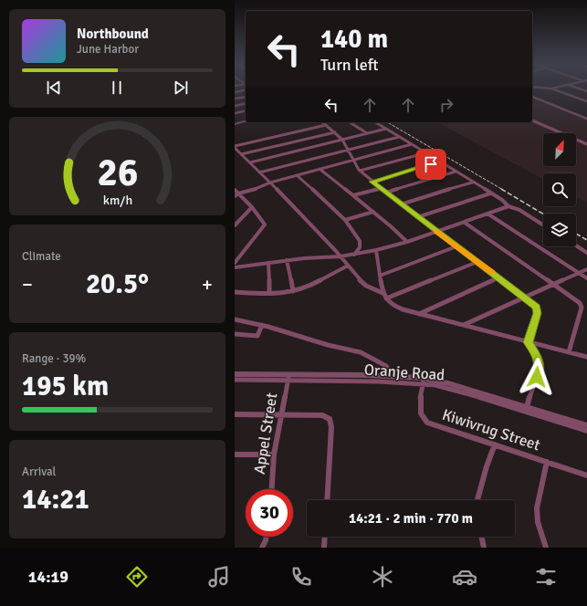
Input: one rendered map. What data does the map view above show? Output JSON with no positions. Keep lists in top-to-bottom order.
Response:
{
  "streets": {
    "street": ["Oranje Road", "Kiwivrug Street", "Appel Street"]
  },
  "crossings": [
    ["Oranje Road", "Kiwivrug Street"],
    ["Oranje Road", "Appel Street"]
  ],
  "north": "top right",
  "page": {
    "turn": ["140 m", "Turn left"],
    "song": ["Northbound", "June Harbor"],
    "tile": [
      "Climate",
      ["Range · 39%", "195 km"],
      ["Arrival", "14:21"]
    ],
    "heat": ["−", "20.5°", "+"],
    "limit": "30",
    "trip": "14:21 · 2 min · 770 m",
    "tabs": "14:19",
    "gauge": ["26", "km/h"]
  }
}
